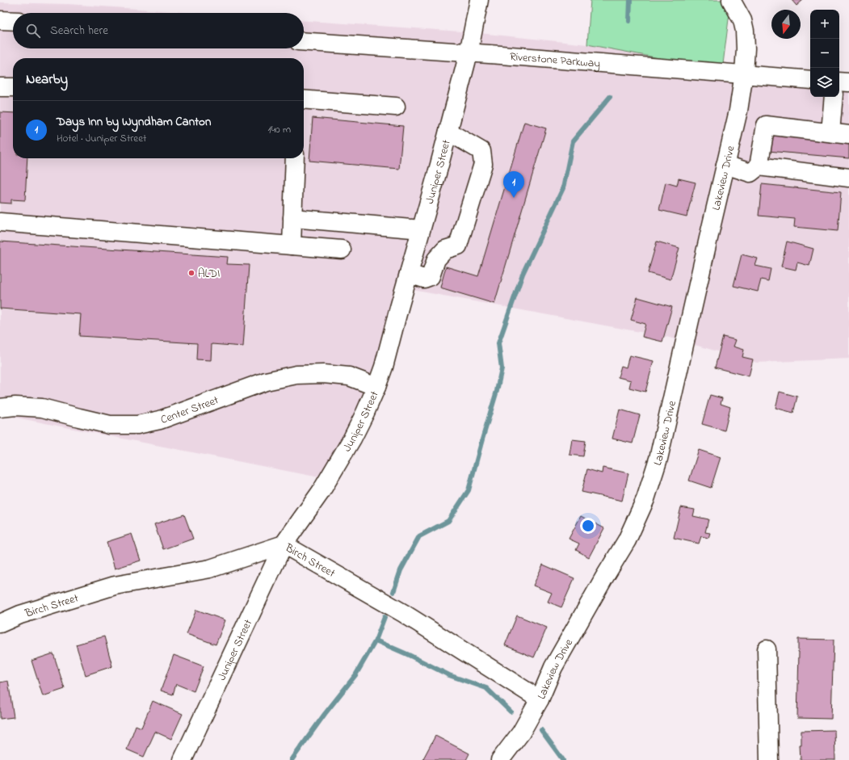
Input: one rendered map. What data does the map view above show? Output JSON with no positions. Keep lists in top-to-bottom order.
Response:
{
  "streets": {
    "street": [
      "Riverstone Parkway",
      "Juniper Street",
      "Lakeview Drive",
      "Center Street",
      "Birch Street"
    ]
  },
  "crossings": [
    ["Riverstone Parkway", "Juniper Street"],
    ["Riverstone Parkway", "Lakeview Drive"],
    ["Juniper Street", "Center Street"],
    ["Juniper Street", "Birch Street"],
    ["Lakeview Drive", "Birch Street"]
  ],
  "places": ["ALDI"],
  "north": "bottom",
  "page": {
    "map_buttons": ["+", "−"],
    "search": "Search here",
    "heading": "Nearby",
    "list": [
      {
        "mark": "1",
        "name": "Days Inn by Wyndham Canton",
        "note": "Hotel · Juniper Street",
        "value": "140 m"
      }
    ],
    "pins": "1"
  }
}
